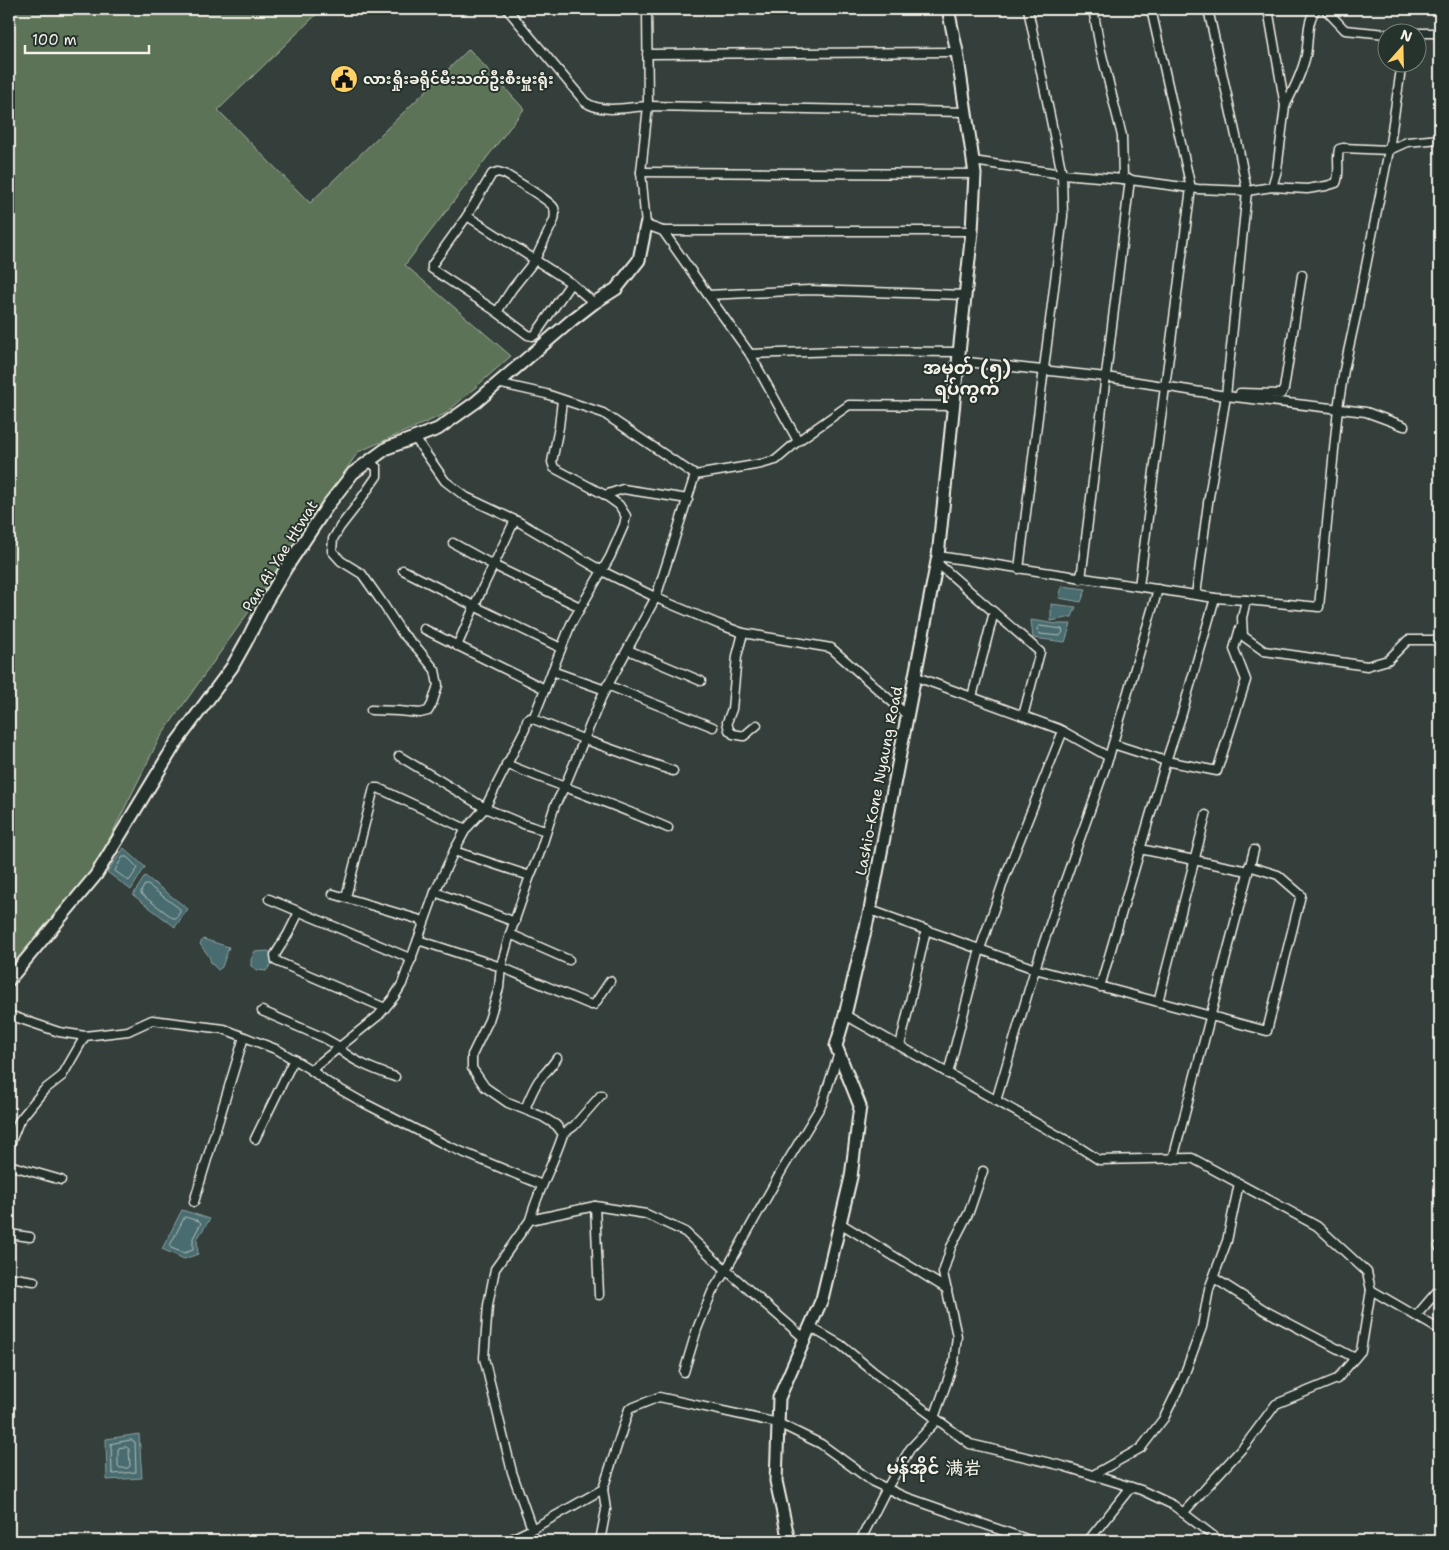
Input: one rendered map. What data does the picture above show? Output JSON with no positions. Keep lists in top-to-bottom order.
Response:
{
  "streets": {
    "main road": ["Pan Ai Yae Htwat", "Lashio-Kone Nyaung Road"]
  },
  "districts": ["အမှတ် (၅) ရပ်ကွက်", "မန်အိုင် 满岩"],
  "places": {
    "public building": ["လားရှိုးခရိုင်မီးသတ်ဦးစီးမှူးရုံး"]
  },
  "scale_bar": "100 m",
  "north": "top"
}
